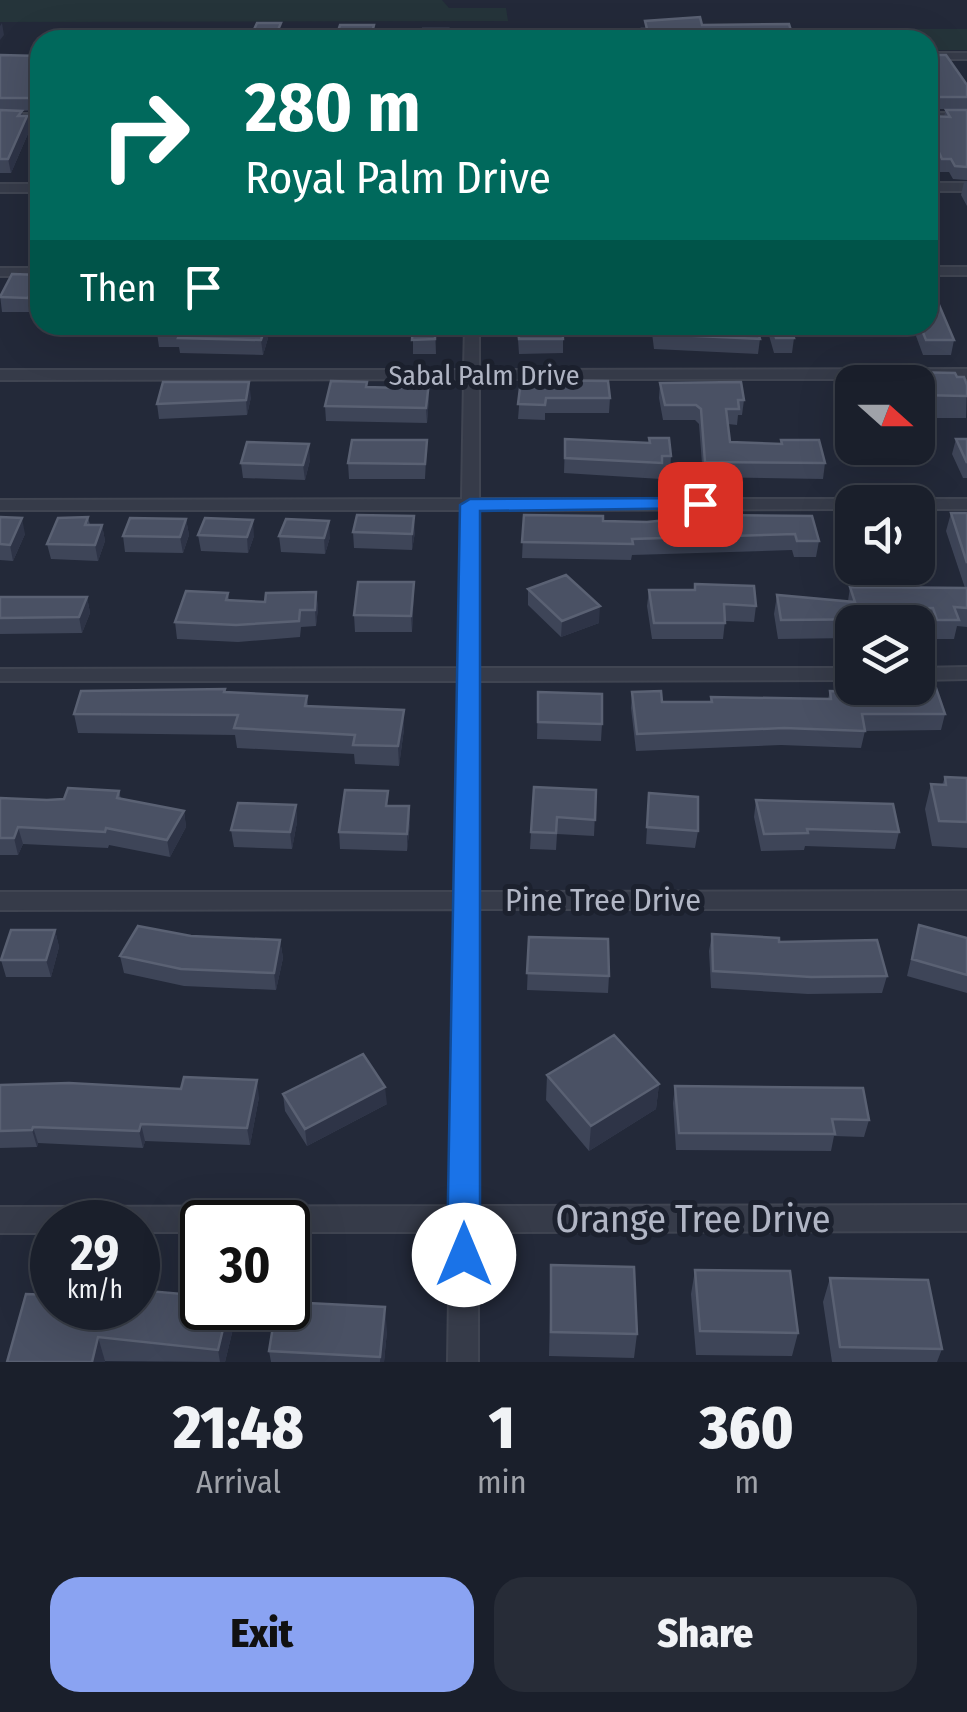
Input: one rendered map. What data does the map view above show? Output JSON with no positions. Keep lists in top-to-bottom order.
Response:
{
  "streets": {
    "street": ["Sabal Palm Drive", "Pine Tree Drive", "Orange Tree Drive"]
  },
  "north": "right",
  "page": {
    "turn": ["280 m", "Royal Palm Drive"],
    "then": "Then",
    "speed": "29 km/h",
    "limit": "30",
    "eta": [
      "21:48",
      "Arrival",
      "1",
      "min",
      "360",
      "m"
    ],
    "buttons": ["Exit", "Share"]
  }
}
